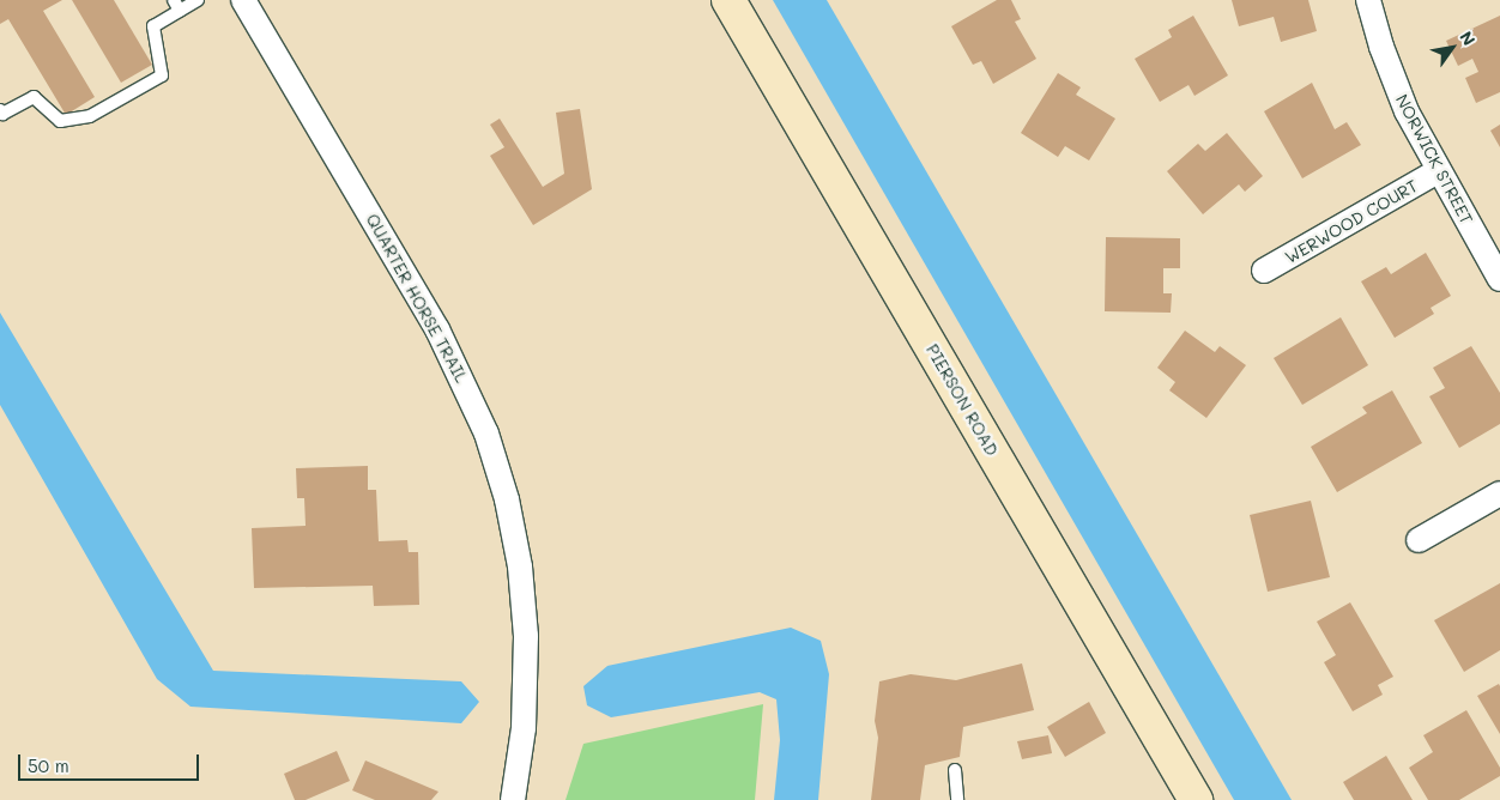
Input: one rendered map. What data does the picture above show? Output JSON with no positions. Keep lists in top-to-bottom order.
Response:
{
  "streets": {
    "street": [
      "NORWICK STREET",
      "WERWOOD COURT",
      "QUARTER HORSE TRAIL",
      "PIERSON ROAD"
    ]
  },
  "crossings": [
    ["NORWICK STREET", "WERWOOD COURT"]
  ],
  "scale_bar": "50 m",
  "north": "top right"
}
